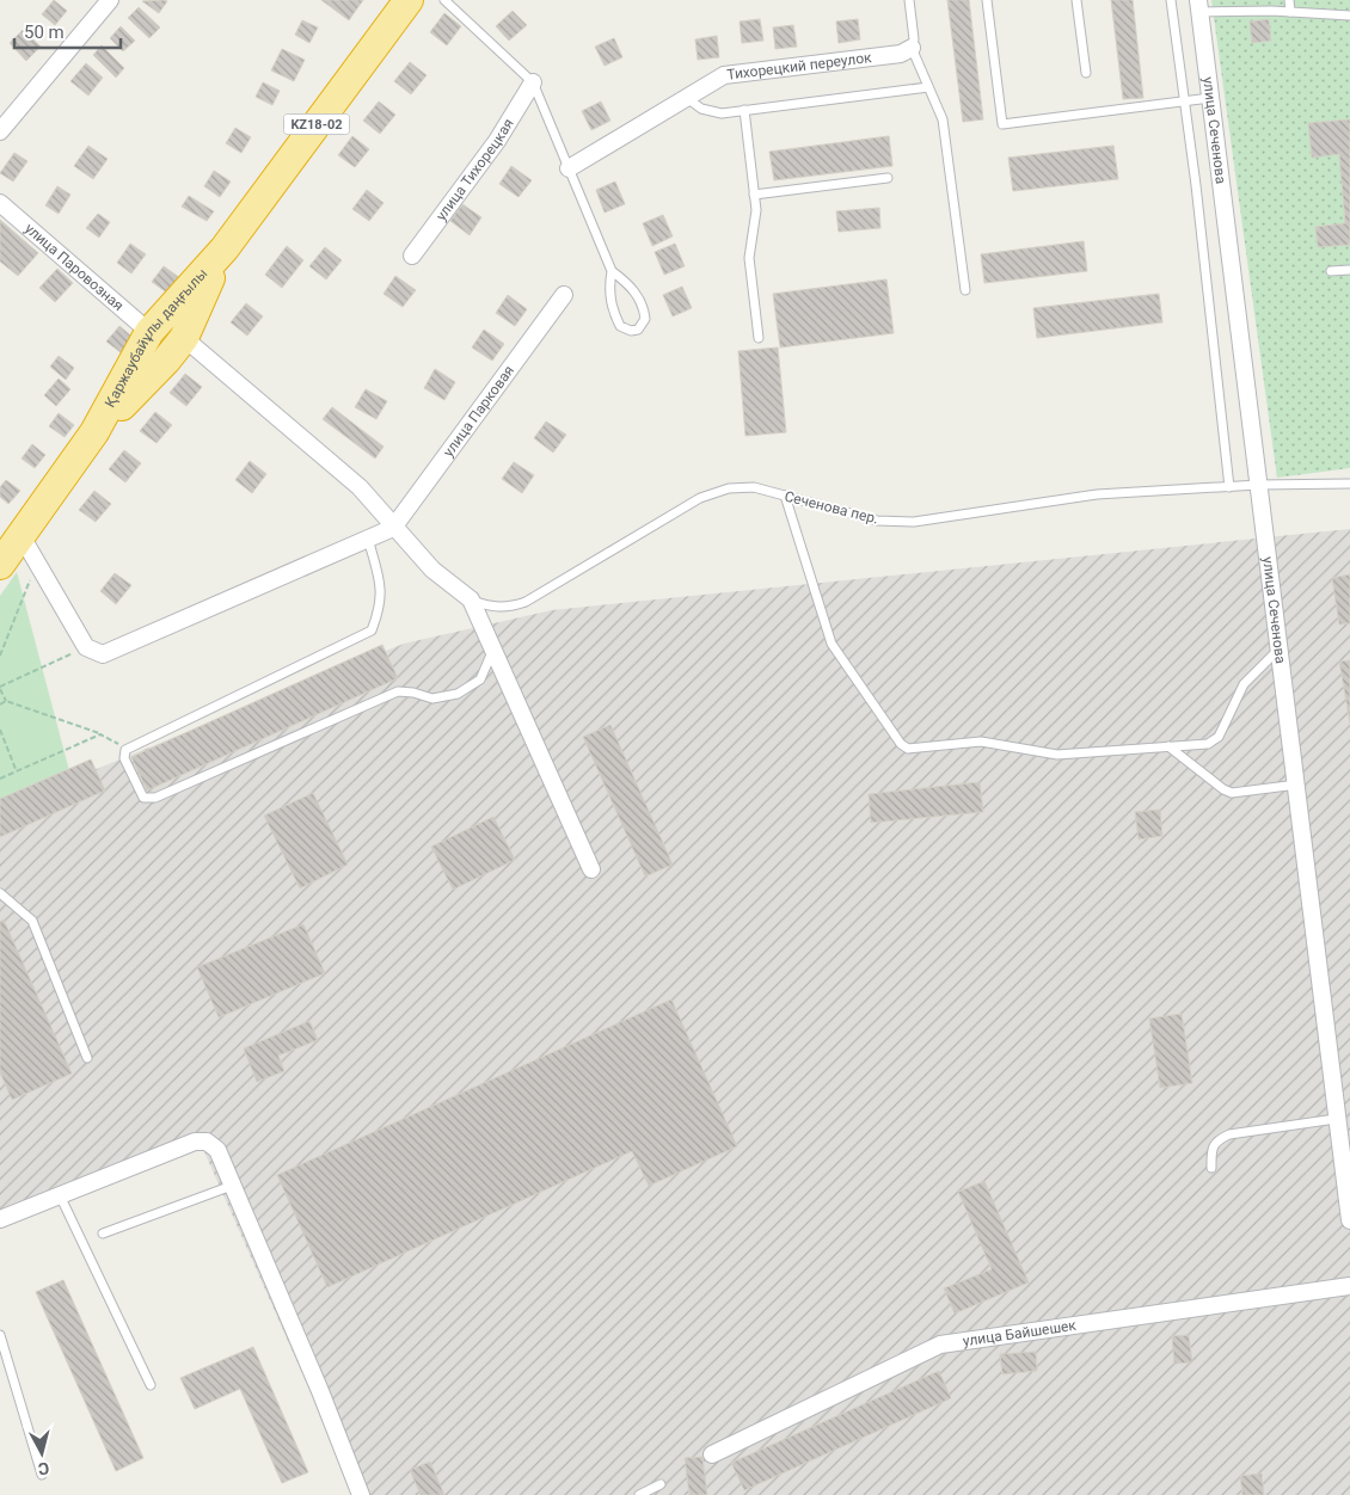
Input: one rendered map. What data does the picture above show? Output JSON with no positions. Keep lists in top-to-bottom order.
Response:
{
  "streets": {
    "highway": ["KZ18-02", "Қаржаубайұлы даңғылы"],
    "street": [
      "Тихорецкий переулок",
      "улица Сеченова",
      "улица Тихорецкая",
      "улица Паровозная",
      "улица Парковая",
      "улица Байшешек"
    ],
    "lane": ["Сеченова пер."]
  },
  "crossings": [
    ["улица Сеченова", "Сеченова пер."],
    ["улица Паровозная", "Қаржаубайұлы даңғылы"]
  ],
  "scale_bar": "50 m",
  "north": "bottom"
}
